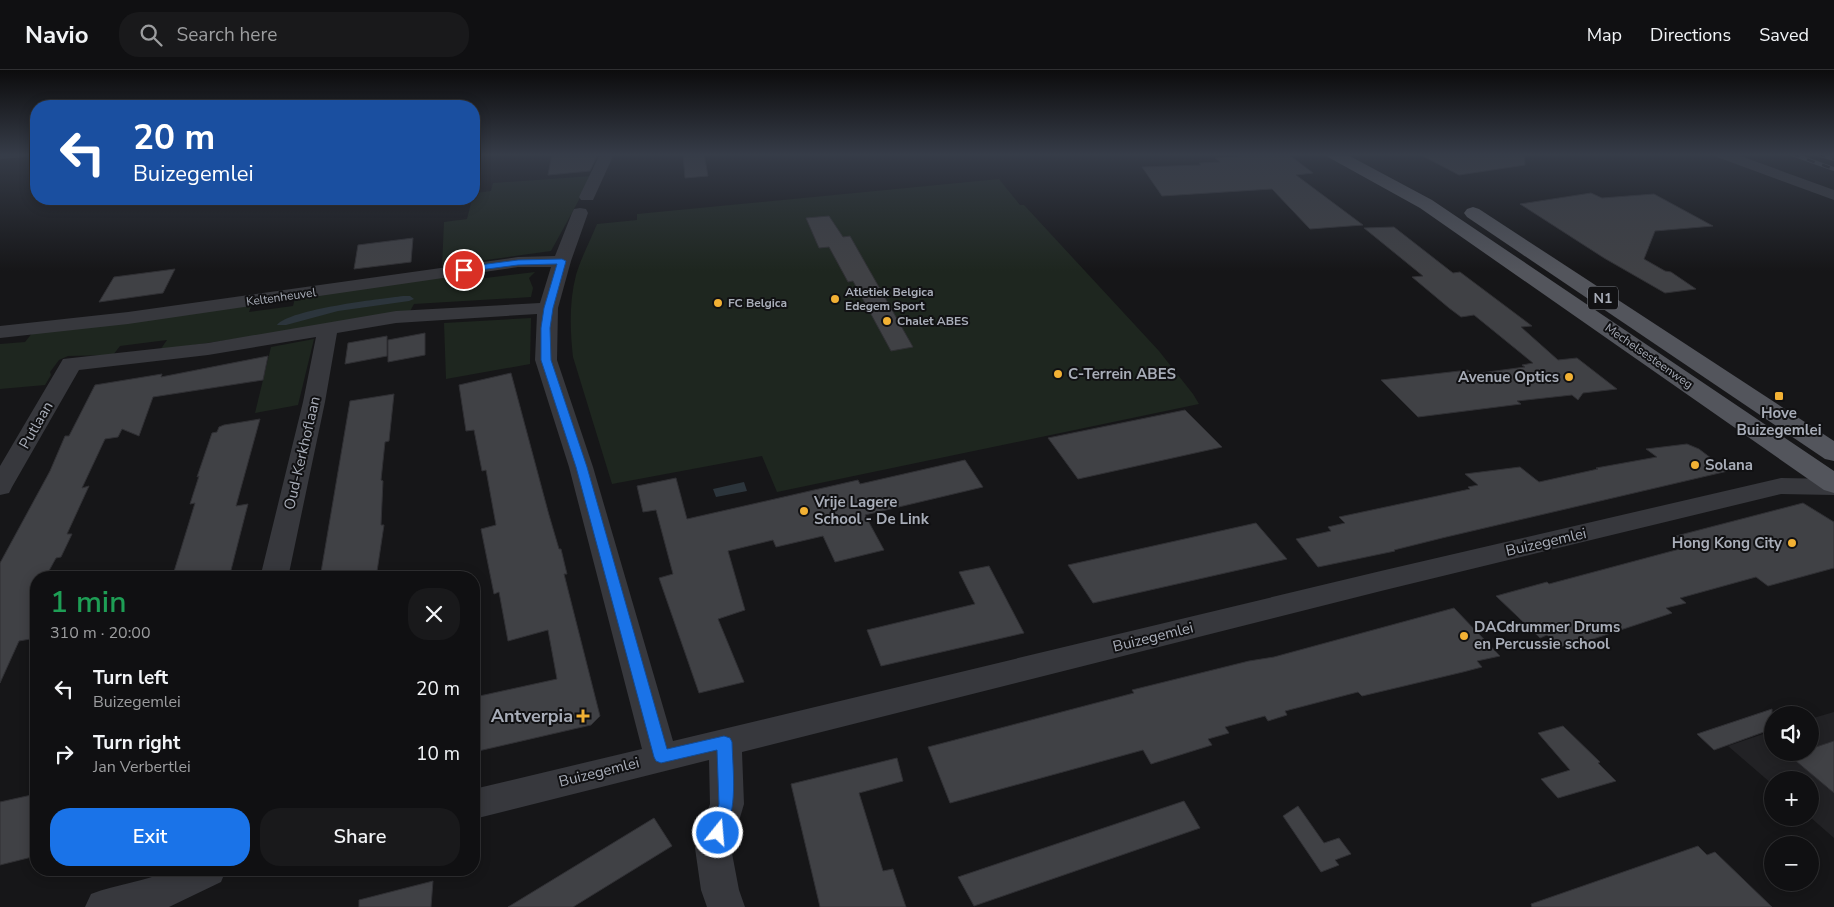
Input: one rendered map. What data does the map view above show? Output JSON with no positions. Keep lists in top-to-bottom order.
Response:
{
  "streets": {
    "main road": ["N1", "Mechelsesteenweg"],
    "street": [
      "Keltenheuvel",
      "Putlaan",
      "Oud-Kerkhoflaan",
      "Buizegemlei"
    ]
  },
  "crossings": [
    ["Mechelsesteenweg", "Buizegemlei"],
    ["Putlaan", "Oud-Kerkhoflaan"]
  ],
  "places": {
    "other": [
      "Atletiek Belgica Edegem Sport",
      "FC Belgica",
      "Chalet ABES",
      "C-Terrein ABES",
      "Avenue Optics",
      "Solana",
      "Vrije Lagere School - De Link",
      "Hong Kong City",
      "DACdrummer Drums en Percussie school"
    ],
    "transit": ["Hove Buizegemlei"],
    "health": ["Antverpia"]
  },
  "page": {
    "header": "Navio",
    "search": "Search here",
    "nav": ["Map", "Directions", "Saved"],
    "turn": ["20 m", "Buizegemlei"],
    "heading": ["1 min", "310 m · 20:00"],
    "list": [
      {
        "name": "Turn left",
        "note": "Buizegemlei",
        "value": "20 m"
      },
      {
        "name": "Turn right",
        "note": "Jan Verbertlei",
        "value": "10 m"
      }
    ],
    "map_buttons": ["+", "−"],
    "buttons": ["Exit", "Share"]
  }
}
